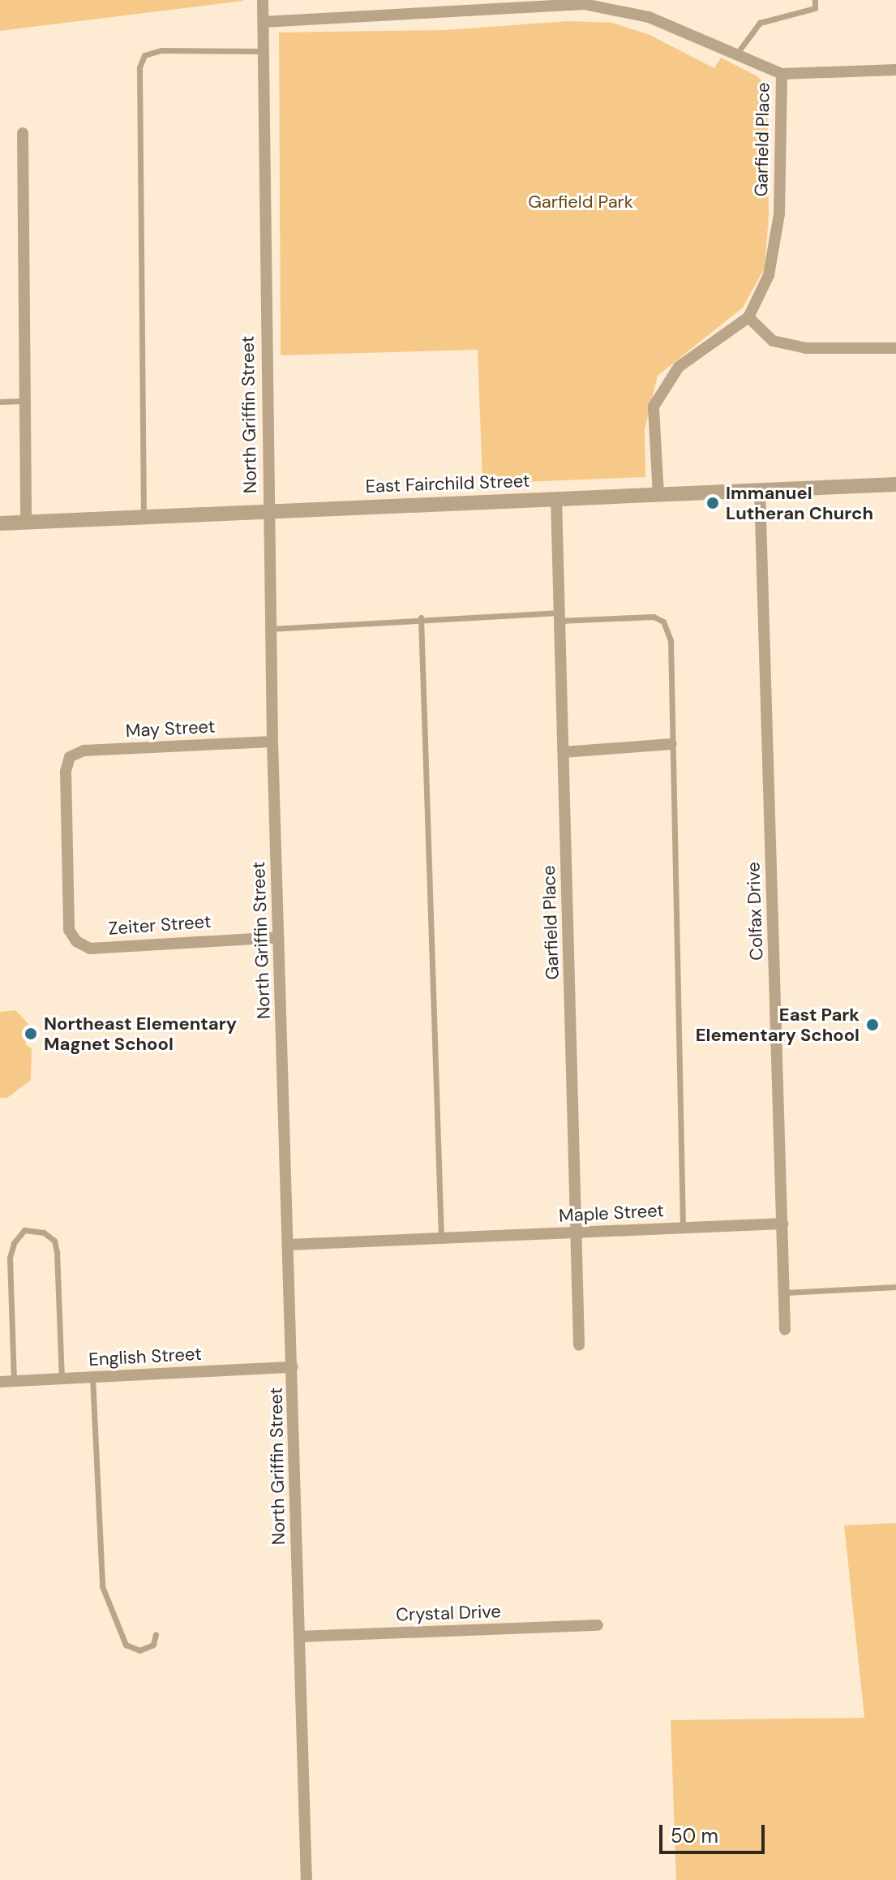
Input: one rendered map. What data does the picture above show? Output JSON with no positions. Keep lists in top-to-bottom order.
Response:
{
  "streets": {
    "street": [
      "Garfield Place",
      "North Griffin Street",
      "East Fairchild Street",
      "May Street",
      "Colfax Drive",
      "Zeiter Street",
      "Maple Street",
      "English Street",
      "Crystal Drive"
    ]
  },
  "crossings": [
    ["Garfield Place", "North Griffin Street"],
    ["Garfield Place", "East Fairchild Street"],
    ["Garfield Place", "Maple Street"],
    ["North Griffin Street", "East Fairchild Street"],
    ["North Griffin Street", "May Street"],
    ["North Griffin Street", "Zeiter Street"],
    ["North Griffin Street", "Maple Street"],
    ["North Griffin Street", "English Street"],
    ["North Griffin Street", "Crystal Drive"],
    ["East Fairchild Street", "Colfax Drive"],
    ["May Street", "Zeiter Street"],
    ["Colfax Drive", "Maple Street"]
  ],
  "parks": ["Garfield Park"],
  "places": ["Immanuel Lutheran Church", "East Park Elementary School", "Northeast Elementary Magnet School"],
  "scale_bar": "50 m"
}
